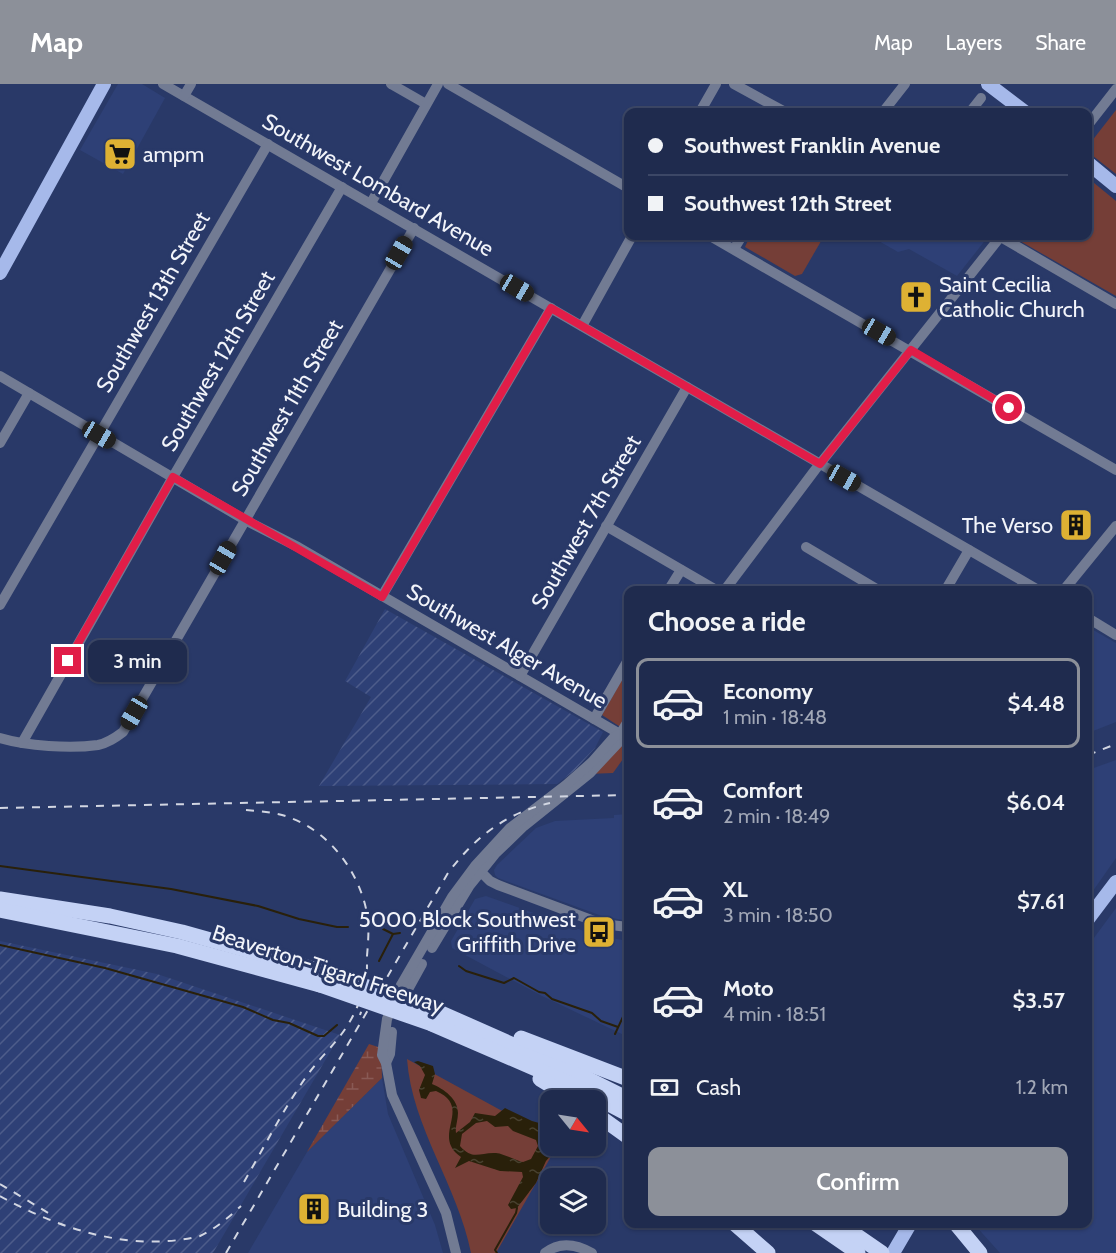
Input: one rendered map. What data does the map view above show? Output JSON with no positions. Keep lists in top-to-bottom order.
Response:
{
  "streets": {
    "highway": ["Beaverton-Tigard Freeway"],
    "street": [
      "Southwest Lombard Avenue",
      "Southwest 13th Street",
      "Southwest 12th Street",
      "Southwest 11th Street",
      "Southwest 7th Street",
      "Southwest Alger Avenue"
    ]
  },
  "crossings": [
    ["Southwest Lombard Avenue", "Southwest 13th Street"],
    ["Southwest Lombard Avenue", "Southwest 12th Street"],
    ["Southwest Lombard Avenue", "Southwest 11th Street"],
    ["Southwest Lombard Avenue", "Southwest 7th Street"],
    ["Southwest 13th Street", "Southwest Alger Avenue"],
    ["Southwest 12th Street", "Southwest 11th Street"],
    ["Southwest 12th Street", "Southwest Alger Avenue"],
    ["Southwest 11th Street", "Southwest Alger Avenue"],
    ["Southwest 7th Street", "Southwest Alger Avenue"]
  ],
  "places": {
    "supermarket": ["ampm"],
    "church": ["Saint Cecilia Catholic Church"],
    "building": ["The Verso", "Building 3"],
    "bus stop": ["5000 Block Southwest Griffith Drive"]
  },
  "north": "bottom right",
  "page": {
    "header": "Map",
    "nav": ["Map", "Layers", "Share"],
    "banner": ["Southwest Franklin Avenue", "Southwest 12th Street"],
    "heading": "Choose a ride",
    "bubble": "3 min",
    "list": [
      {
        "name": "Economy",
        "note": "1 min · 18:48",
        "value": "$4.48"
      },
      {
        "name": "Comfort",
        "note": "2 min · 18:49",
        "value": "$6.04"
      },
      {
        "name": "XL",
        "note": "3 min · 18:50",
        "value": "$7.61"
      },
      {
        "name": "Moto",
        "note": "4 min · 18:51",
        "value": "$3.57"
      }
    ],
    "pay": ["Cash", "1.2 km"],
    "buttons": "Confirm"
  }
}
